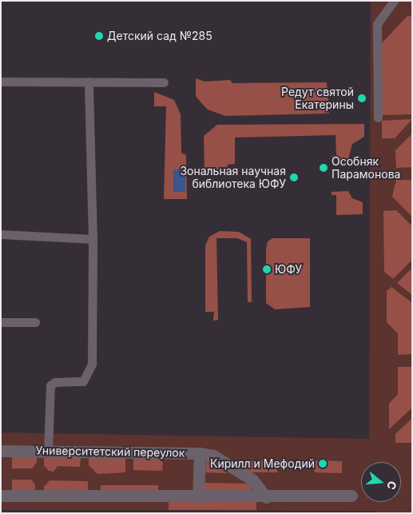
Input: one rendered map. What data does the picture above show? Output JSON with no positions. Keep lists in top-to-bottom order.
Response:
{
  "streets": {
    "street": ["Университетский переулок"]
  },
  "places": [
    "Детский сад №285",
    "Редут святой Екатерины",
    "Особняк Парамонова",
    "Зональная научная библиотека ЮФУ",
    "ЮФУ",
    "Кирилл и Мефодий"
  ],
  "north": "right"
}
